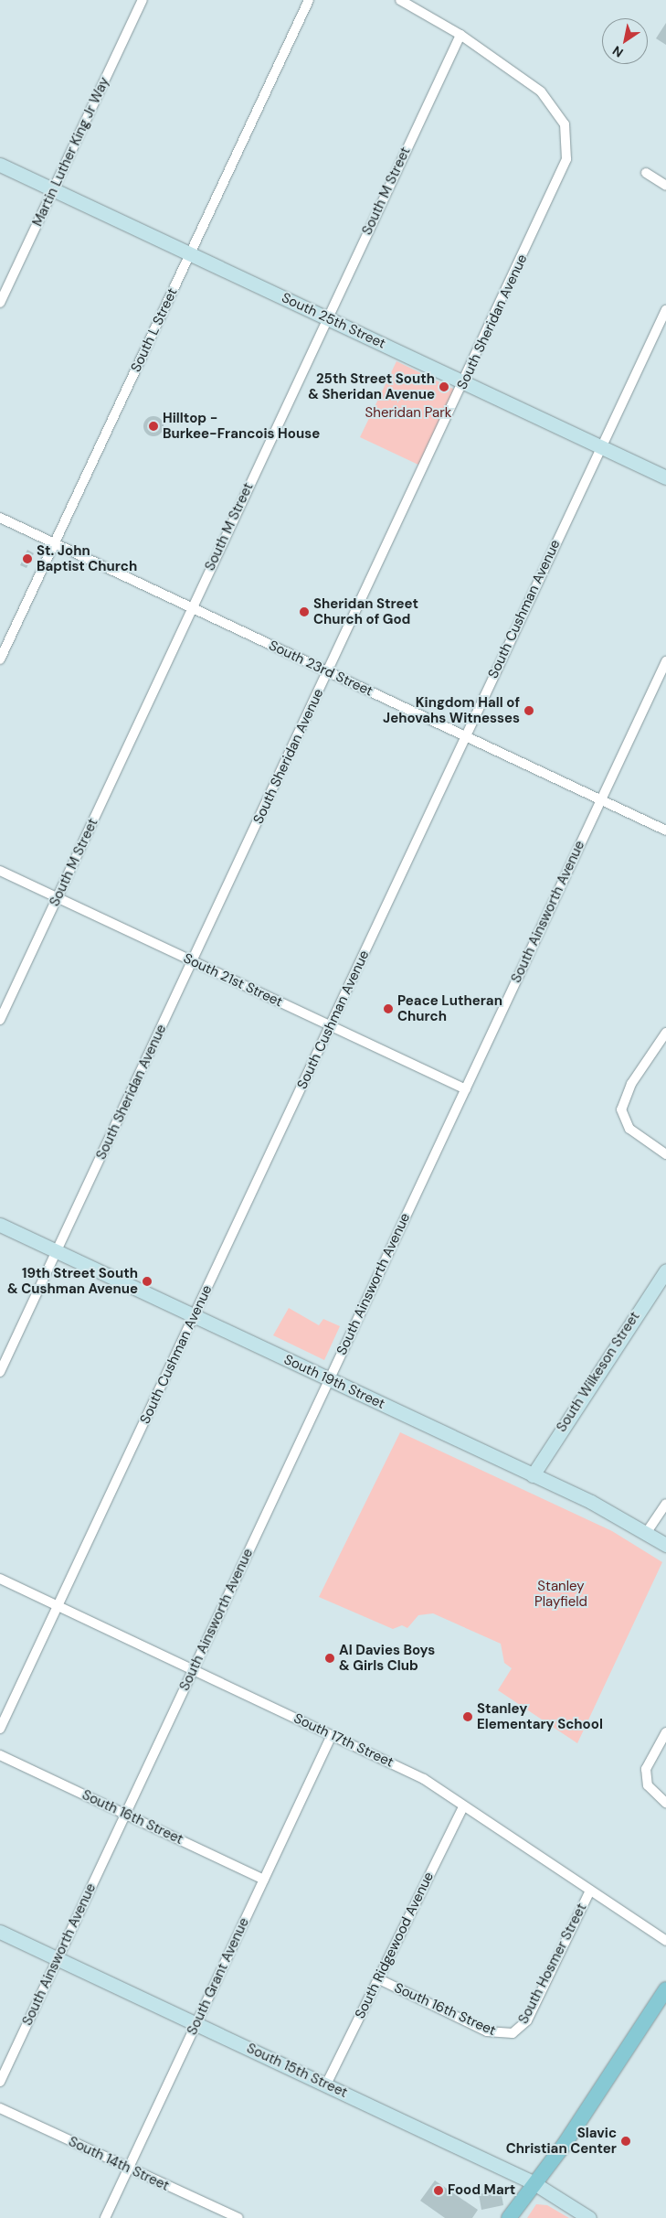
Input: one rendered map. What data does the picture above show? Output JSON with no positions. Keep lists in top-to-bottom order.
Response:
{
  "streets": {
    "street": [
      "Martin Luther King Jr Way",
      "South M Street",
      "South 25th Street",
      "South Sheridan Avenue",
      "South L Street",
      "South Cushman Avenue",
      "South 23rd Street",
      "South Ainsworth Avenue",
      "South 21st Street",
      "South Wilkeson Street",
      "South 19th Street",
      "South 17th Street",
      "South 16th Street",
      "South Ridgewood Avenue",
      "South Hosmer Street",
      "South Grant Avenue",
      "South 15th Street",
      "South 14th Street"
    ]
  },
  "crossings": [
    ["Martin Luther King Jr Way", "South 25th Street"],
    ["South M Street", "South 25th Street"],
    ["South M Street", "South Sheridan Avenue"],
    ["South M Street", "South 23rd Street"],
    ["South M Street", "South 21st Street"],
    ["South 25th Street", "South Sheridan Avenue"],
    ["South 25th Street", "South L Street"],
    ["South 25th Street", "South Cushman Avenue"],
    ["South Sheridan Avenue", "South 23rd Street"],
    ["South Sheridan Avenue", "South 21st Street"],
    ["South Sheridan Avenue", "South 19th Street"],
    ["South L Street", "South 23rd Street"],
    ["South Cushman Avenue", "South 23rd Street"],
    ["South Cushman Avenue", "South 21st Street"],
    ["South Cushman Avenue", "South 19th Street"],
    ["South Cushman Avenue", "South 17th Street"],
    ["South 23rd Street", "South Ainsworth Avenue"],
    ["South Ainsworth Avenue", "South 21st Street"],
    ["South Ainsworth Avenue", "South 19th Street"],
    ["South Ainsworth Avenue", "South 17th Street"],
    ["South Ainsworth Avenue", "South 16th Street"],
    ["South Ainsworth Avenue", "South 15th Street"],
    ["South Wilkeson Street", "South 19th Street"],
    ["South 17th Street", "South Ridgewood Avenue"],
    ["South 17th Street", "South Hosmer Street"],
    ["South 17th Street", "South Grant Avenue"],
    ["South 16th Street", "South Ridgewood Avenue"],
    ["South 16th Street", "South Hosmer Street"],
    ["South 16th Street", "South Grant Avenue"],
    ["South Ridgewood Avenue", "South 15th Street"],
    ["South Grant Avenue", "South 15th Street"],
    ["South Grant Avenue", "South 14th Street"]
  ],
  "parks": ["Sheridan Park", "Stanley Playfield"],
  "places": [
    "25th Street South & Sheridan Avenue",
    "Hilltop - Burkee-Francois House",
    "St. John Baptist Church",
    "Sheridan Street Church of God",
    "Kingdom Hall of Jehovahs Witnesses",
    "Peace Lutheran Church",
    "19th Street South & Cushman Avenue",
    "Al Davies Boys & Girls Club",
    "Stanley Elementary School",
    "Slavic Christian Center",
    "Food Mart"
  ],
  "north": "bottom left"
}
